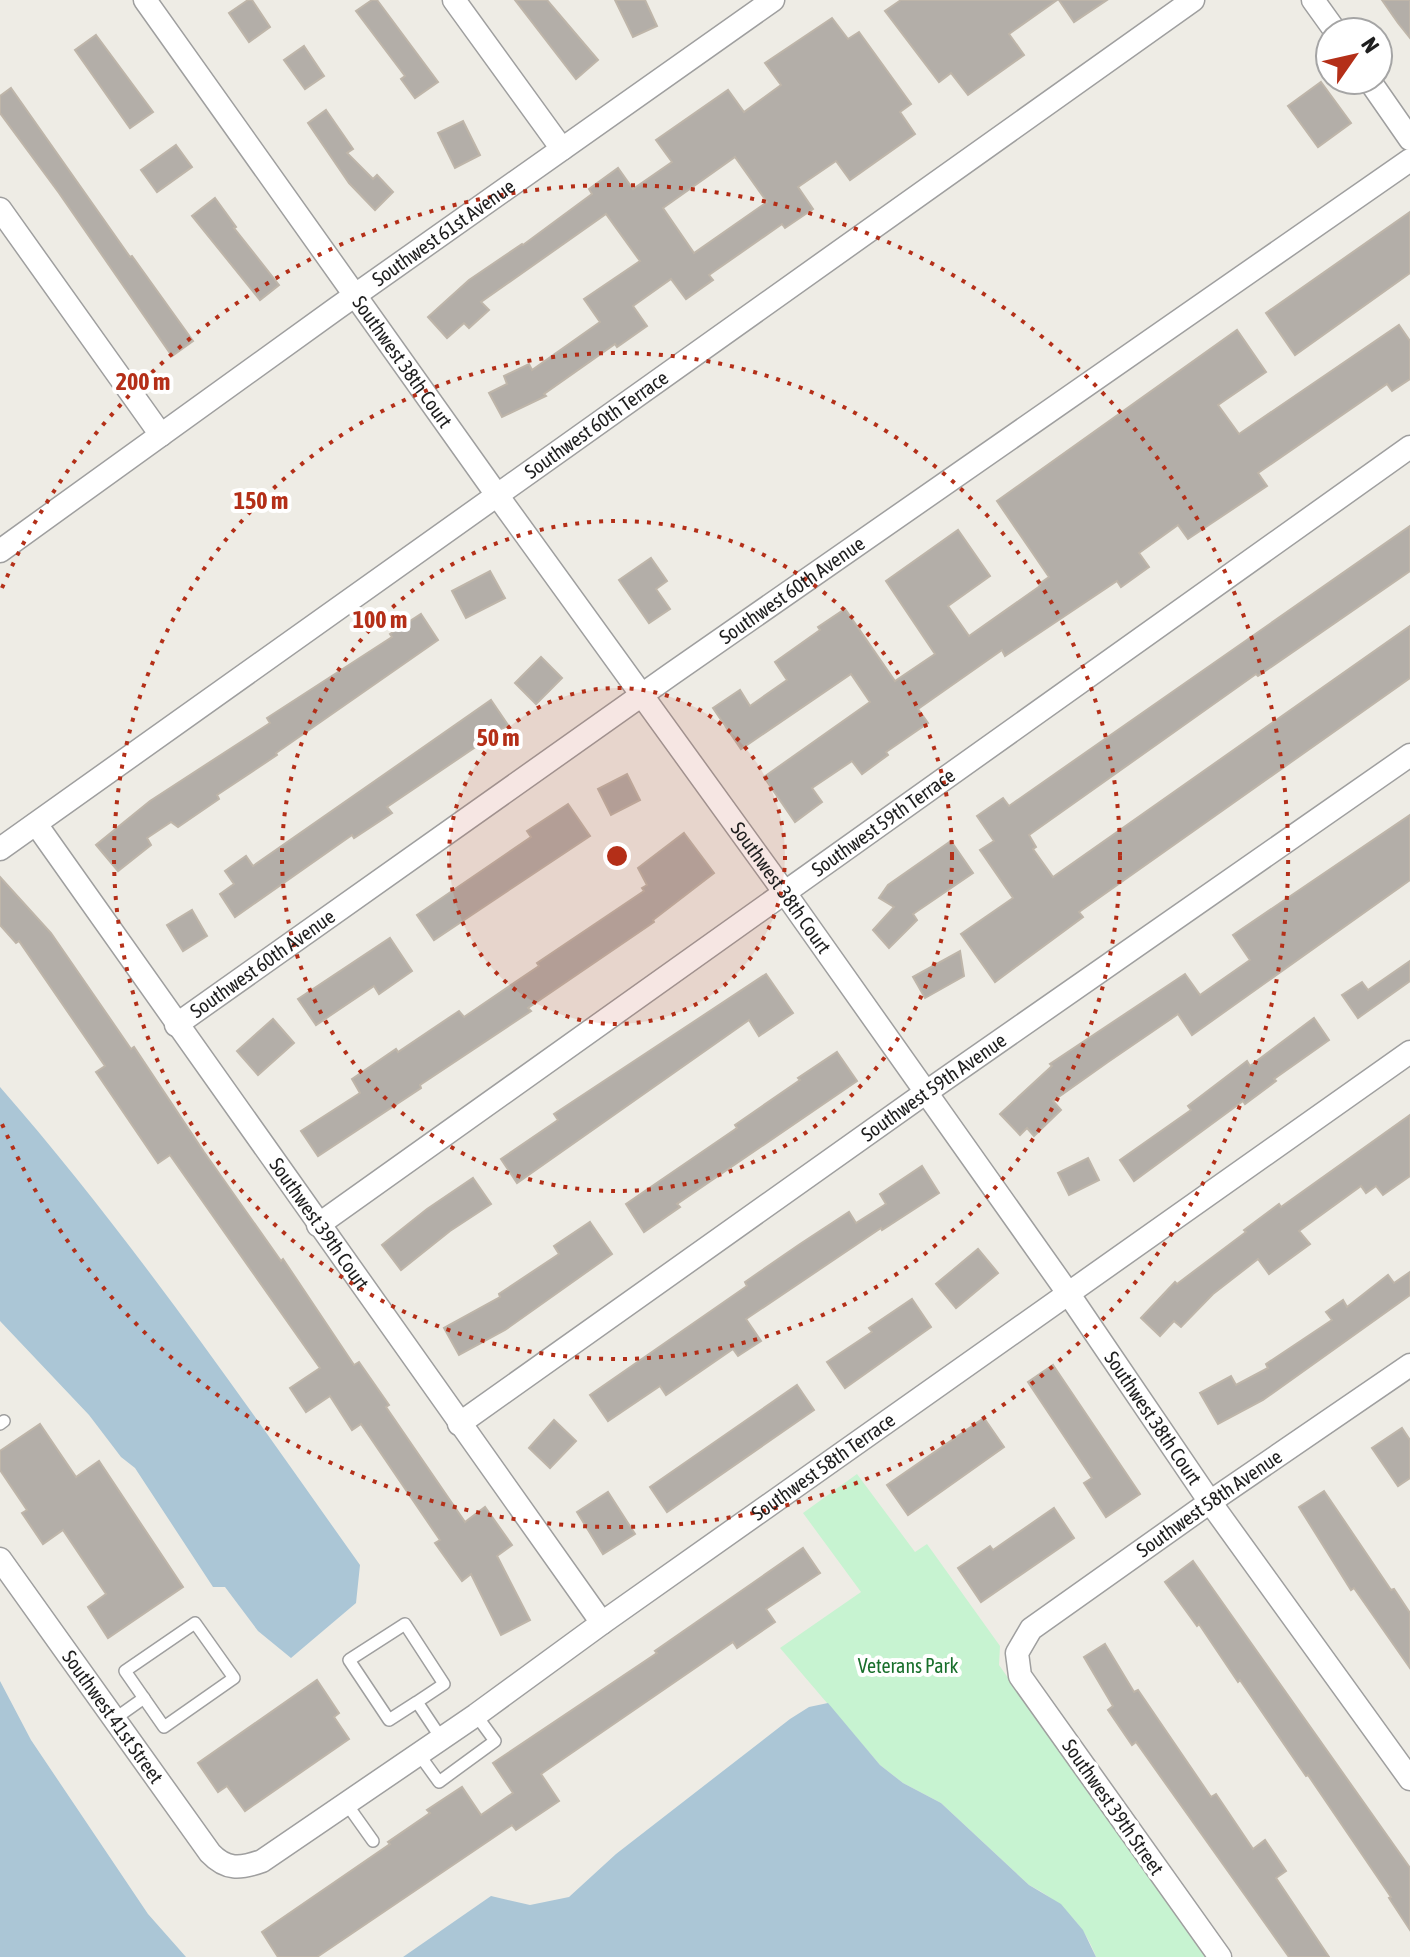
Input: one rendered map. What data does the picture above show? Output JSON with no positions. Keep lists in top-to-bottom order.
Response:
{
  "streets": {
    "street": [
      "Southwest 61st Avenue",
      "Southwest 38th Court",
      "Southwest 60th Terrace",
      "Southwest 60th Avenue",
      "Southwest 59th Terrace",
      "Southwest 59th Avenue",
      "Southwest 39th Court",
      "Southwest 58th Terrace",
      "Southwest 58th Avenue",
      "Southwest 41st Street",
      "Southwest 39th Street"
    ]
  },
  "crossings": [
    ["Southwest 61st Avenue", "Southwest 38th Court"],
    ["Southwest 38th Court", "Southwest 60th Terrace"],
    ["Southwest 38th Court", "Southwest 60th Avenue"],
    ["Southwest 38th Court", "Southwest 59th Terrace"],
    ["Southwest 38th Court", "Southwest 59th Avenue"],
    ["Southwest 38th Court", "Southwest 58th Terrace"],
    ["Southwest 38th Court", "Southwest 58th Avenue"],
    ["Southwest 60th Terrace", "Southwest 39th Court"],
    ["Southwest 60th Avenue", "Southwest 39th Court"],
    ["Southwest 59th Terrace", "Southwest 39th Court"],
    ["Southwest 59th Avenue", "Southwest 39th Court"],
    ["Southwest 39th Court", "Southwest 58th Terrace"],
    ["Southwest 58th Terrace", "Southwest 41st Street"],
    ["Southwest 58th Avenue", "Southwest 39th Street"]
  ],
  "parks": ["Veterans Park"],
  "north": "top right",
  "rings": [
    "200 m",
    "150 m",
    "100 m",
    "50 m"
  ]
}
